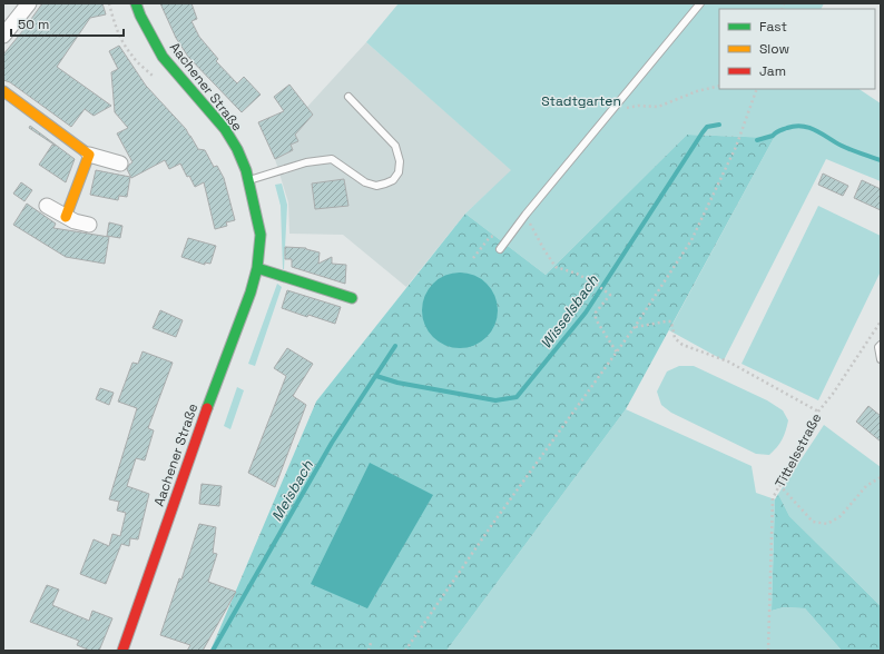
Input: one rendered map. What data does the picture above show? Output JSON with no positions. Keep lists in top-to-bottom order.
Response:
{
  "streets": {
    "main road": ["Aachener Straße"],
    "path": ["Tittelsstraße"]
  },
  "water": ["Wisselsbach", "Meisbach"],
  "parks": ["Stadtgarten"],
  "legend": ["Fast", "Slow", "Jam"],
  "scale_bar": "50 m"
}
